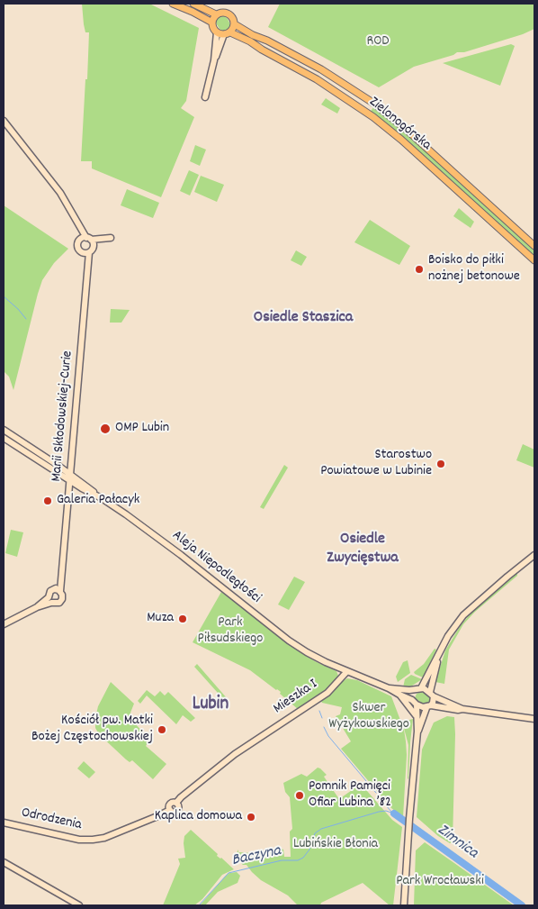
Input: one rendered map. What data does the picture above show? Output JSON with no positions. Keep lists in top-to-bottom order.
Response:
{
  "streets": {
    "main road": ["Zielonogórska"],
    "street": [
      "Marii Skłodowskiej-Curie",
      "Aleja Niepodległości",
      "Mieszka I",
      "Odrodzenia"
    ]
  },
  "crossings": [
    ["Marii Skłodowskiej-Curie", "Aleja Niepodległości"],
    ["Aleja Niepodległości", "Mieszka I"],
    ["Mieszka I", "Odrodzenia"]
  ],
  "districts": ["Osiedle Staszica", "Osiedle Zwycięstwa", "Lubin"],
  "water": ["Zimnica", "Baczyna"],
  "parks": [
    "ROD",
    "Park Piłsudskiego",
    "Skwer Wyżykowskiego",
    "Lubińskie Błonia",
    "Park Wrocławski"
  ],
  "places": [
    "Boisko do piłki nożnej betonowe",
    "OMP Lubin",
    "Starostwo Powiatowe w Lubinie",
    "Galeria Pałacyk",
    "Muza",
    "Kościół pw. Matki Bożej Częstochowskiej",
    "Pomnik Pamięci Ofiar Lubina ’82",
    "Kaplica domowa"
  ]
}
